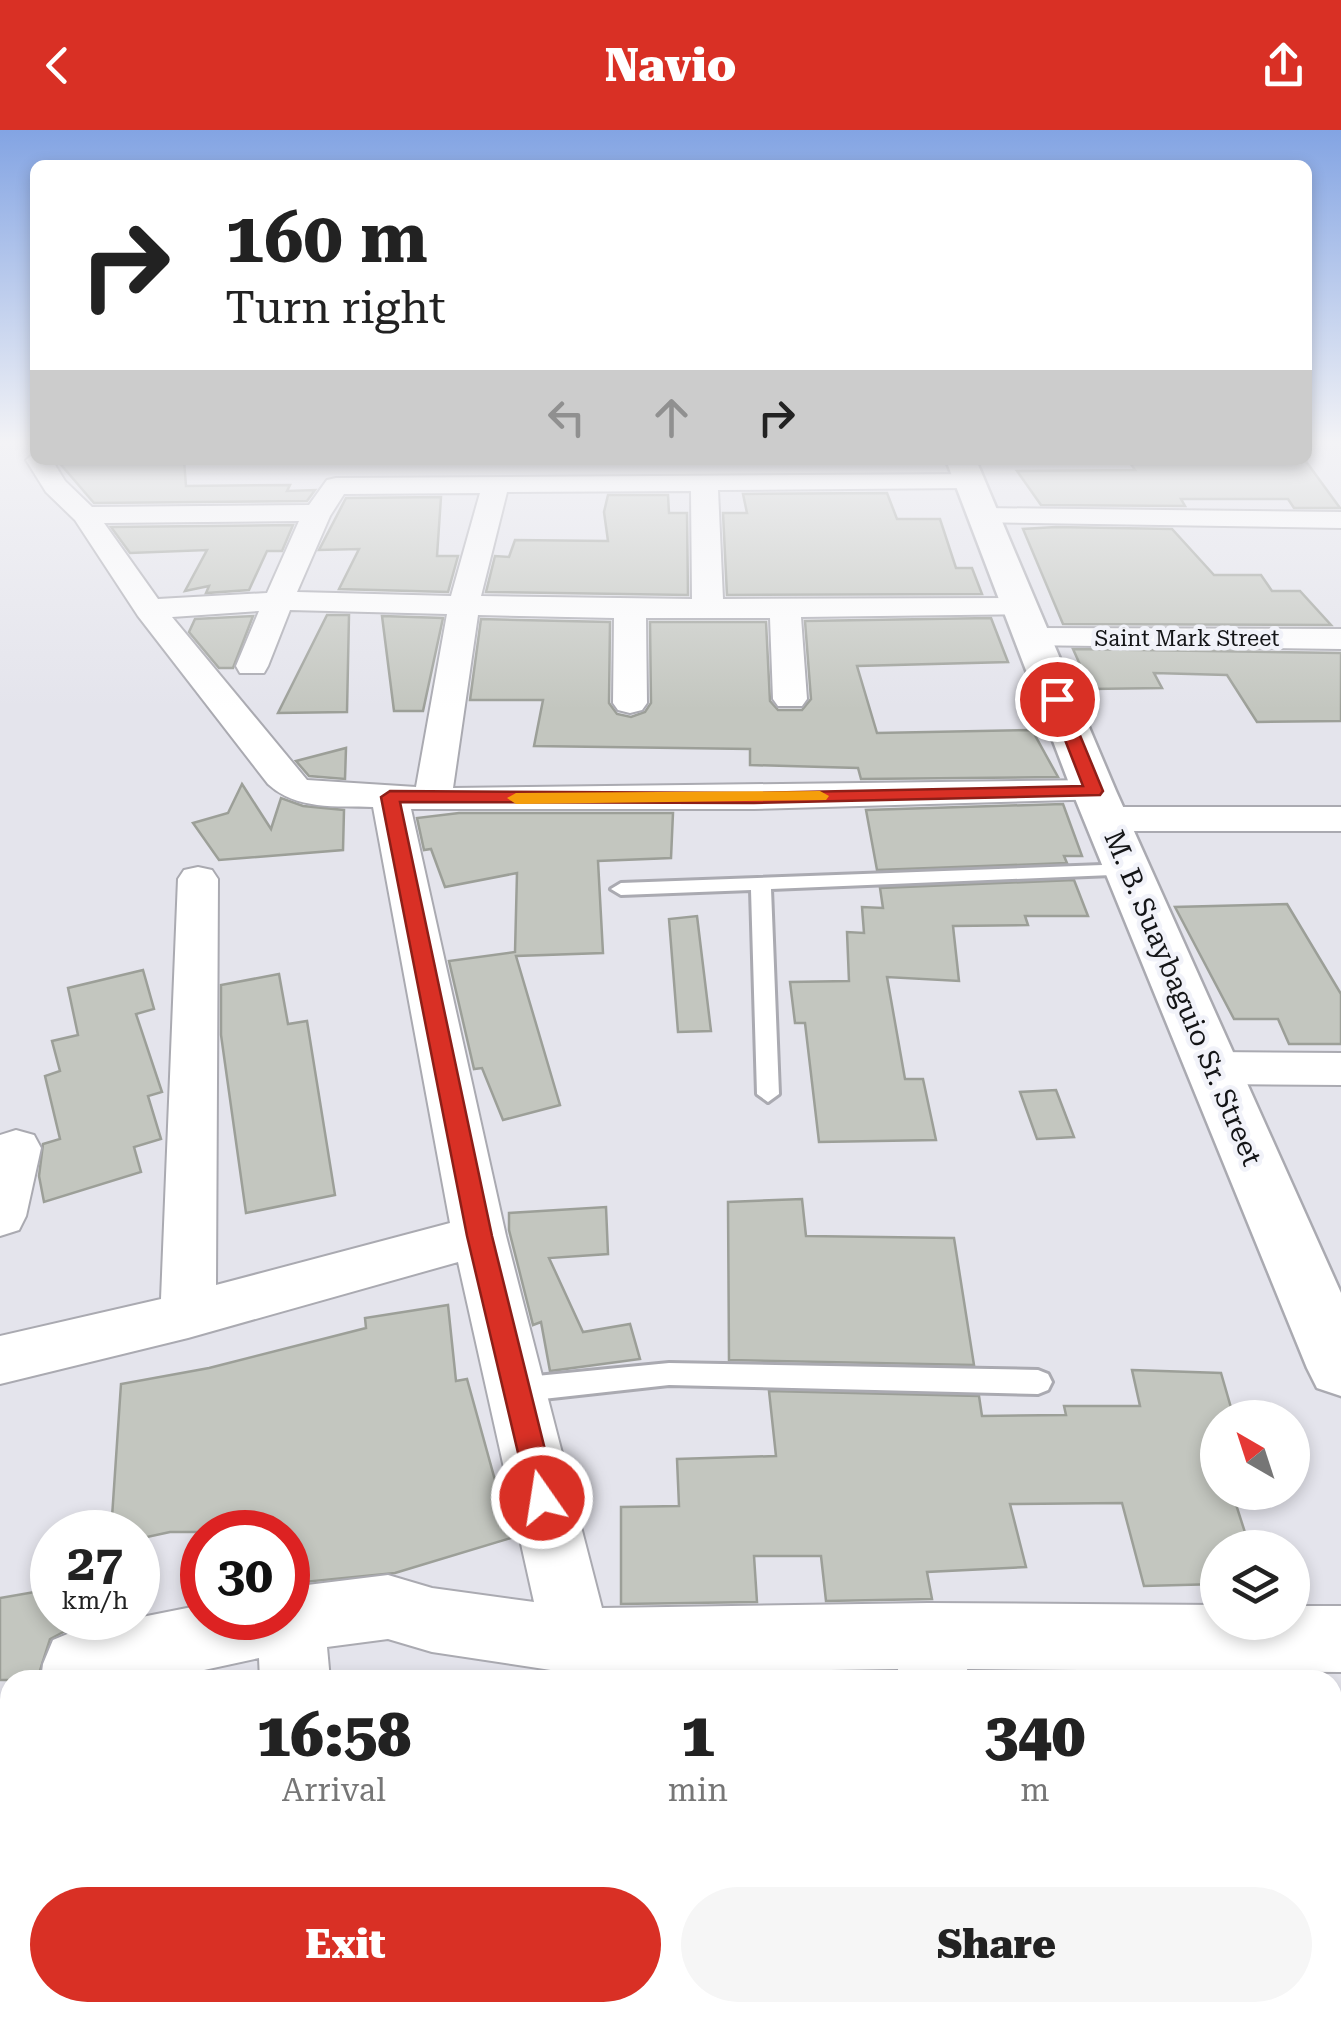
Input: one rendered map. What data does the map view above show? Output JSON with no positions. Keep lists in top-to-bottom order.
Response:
{
  "streets": {
    "street": ["Saint Mark Street", "M. B. Suaybaguio Sr. Street"]
  },
  "crossings": [
    ["Saint Mark Street", "M. B. Suaybaguio Sr. Street"]
  ],
  "north": "top left",
  "page": {
    "header": "Navio",
    "turn": ["160 m", "Turn right"],
    "speed": "27 km/h",
    "limit": "30",
    "eta": [
      "16:58",
      "Arrival",
      "1",
      "min",
      "340",
      "m"
    ],
    "buttons": ["Exit", "Share"]
  }
}
